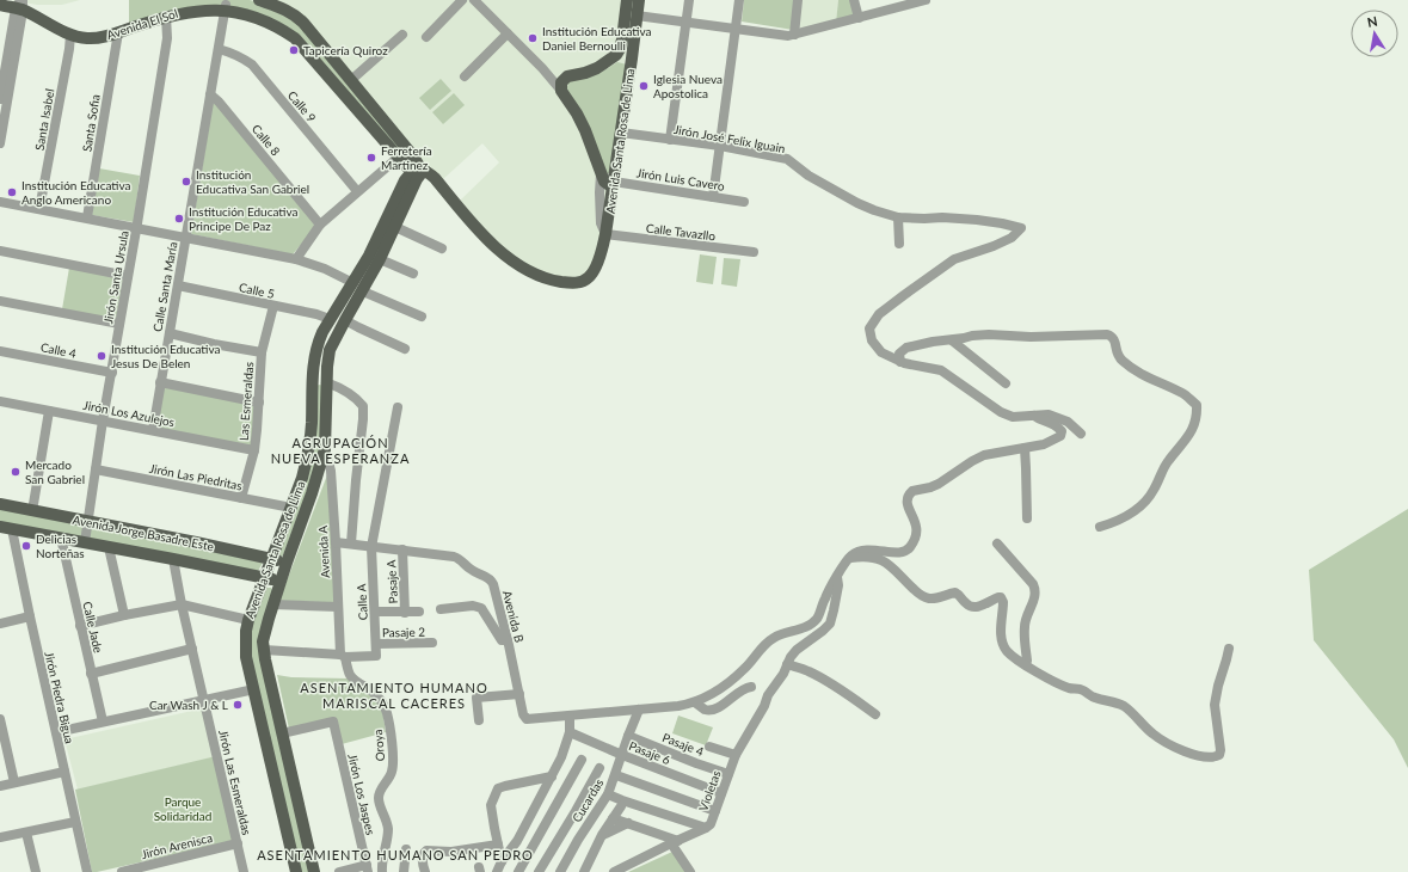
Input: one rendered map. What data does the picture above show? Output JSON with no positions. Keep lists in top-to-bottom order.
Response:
{
  "streets": {
    "main road": ["Avenida El Sol", "Avenida Santa Rosa de Lima", "Avenida Jorge Basadre Este"],
    "street": [
      "Calle 9",
      "Santa Isabel",
      "Santa Sofia",
      "Jirón José Felix Iguain",
      "Calle 8",
      "Jirón Luis Cavero",
      "Calle Tavazllo",
      "Jirón Santa Ursula",
      "Calle Santa María",
      "Calle 5",
      "Calle 4",
      "Las Esmeraldas",
      "Jirón Los Azulejos",
      "Jirón Las Piedritas",
      "Avenida A",
      "Pasaje A",
      "Calle A",
      "Avenida B",
      "Calle Jade",
      "Pasaje 2",
      "Jirón Piedra Bigua",
      "Pasaje 4",
      "Oroya",
      "Pasaje 6",
      "Jirón Las Esmeraldas",
      "Violetas",
      "Jirón Los Jaspes",
      "Cucardas",
      "Jirón Arenisca"
    ]
  },
  "crossings": [
    ["Avenida El Sol", "Santa Isabel"],
    ["Avenida El Sol", "Santa Sofia"],
    ["Avenida El Sol", "Avenida Santa Rosa de Lima"],
    ["Avenida El Sol", "Jirón Santa Ursula"],
    ["Avenida El Sol", "Calle Santa María"],
    ["Calle 9", "Calle Santa María"],
    ["Jirón José Felix Iguain", "Avenida Santa Rosa de Lima"],
    ["Calle 8", "Calle Santa María"],
    ["Avenida Santa Rosa de Lima", "Jirón Luis Cavero"],
    ["Avenida Santa Rosa de Lima", "Calle Tavazllo"],
    ["Avenida Santa Rosa de Lima", "Calle 5"],
    ["Avenida Santa Rosa de Lima", "Jirón Las Piedritas"],
    ["Avenida Santa Rosa de Lima", "Avenida Jorge Basadre Este"],
    ["Avenida Santa Rosa de Lima", "Avenida A"],
    ["Avenida Santa Rosa de Lima", "Jirón Los Jaspes"],
    ["Jirón Santa Ursula", "Calle 4"],
    ["Jirón Santa Ursula", "Jirón Los Azulejos"],
    ["Jirón Santa Ursula", "Jirón Las Piedritas"],
    ["Jirón Santa Ursula", "Avenida Jorge Basadre Este"],
    ["Calle Santa María", "Calle 5"],
    ["Calle Santa María", "Jirón Los Azulejos"],
    ["Calle 5", "Las Esmeraldas"],
    ["Las Esmeraldas", "Jirón Los Azulejos"],
    ["Las Esmeraldas", "Jirón Las Piedritas"],
    ["Avenida Jorge Basadre Este", "Calle Jade"],
    ["Avenida Jorge Basadre Este", "Jirón Piedra Bigua"],
    ["Avenida Jorge Basadre Este", "Jirón Las Esmeraldas"],
    ["Avenida A", "Calle A"],
    ["Avenida A", "Avenida B"],
    ["Avenida A", "Oroya"],
    ["Pasaje A", "Avenida B"],
    ["Calle A", "Avenida B"],
    ["Calle A", "Pasaje 2"],
    ["Calle A", "Oroya"],
    ["Pasaje 4", "Violetas"],
    ["Pasaje 4", "Cucardas"],
    ["Pasaje 6", "Violetas"],
    ["Pasaje 6", "Cucardas"],
    ["Jirón Las Esmeraldas", "Jirón Arenisca"]
  ],
  "districts": ["AGRUPACIÓN NUEVA ESPERANZA", "ASENTAMIENTO HUMANO MARISCAL CACERES", "ASENTAMIENTO HUMANO SAN PEDRO"],
  "parks": ["Parque Solidaridad"],
  "places": [
    "Institución Educativa Daniel Bernoulli",
    "Tapicería Quiroz",
    "Iglesia Nueva Apostolica",
    "Ferretería Martinez",
    "Institución Educativa San Gabriel",
    "Institución Educativa Anglo Americano",
    "Institución Educativa Principe De Paz",
    "Institución Educativa Jesus De Belen",
    "Mercado San Gabriel",
    "Delicias Norteñas",
    "Car Wash J & L"
  ],
  "north": "top"
}
